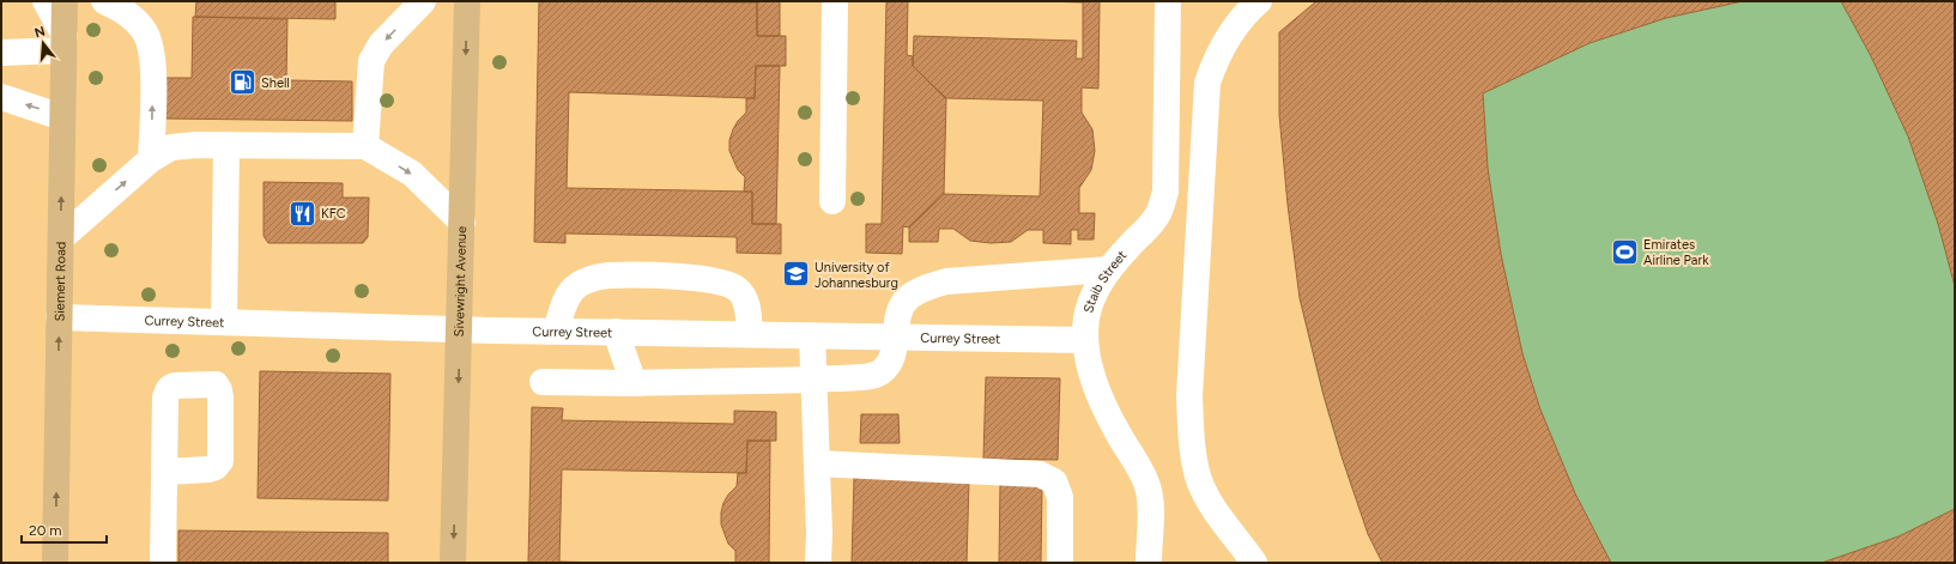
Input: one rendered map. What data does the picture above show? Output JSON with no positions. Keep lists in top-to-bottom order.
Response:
{
  "streets": {
    "main road": ["Siemert Road", "Sivewright Avenue"],
    "street": ["Staib Street", "Currey Street"]
  },
  "crossings": [
    ["Siemert Road", "Currey Street"],
    ["Sivewright Avenue", "Currey Street"],
    ["Staib Street", "Currey Street"]
  ],
  "one_way": ["Siemert Road", "Sivewright Avenue"],
  "places": {
    "fuel station": ["Shell"],
    "restaurant": ["KFC"],
    "sports": ["Emirates Airline Park"],
    "school or university": ["University of Johannesburg"]
  },
  "scale_bar": "20 m",
  "north": "top"
}
